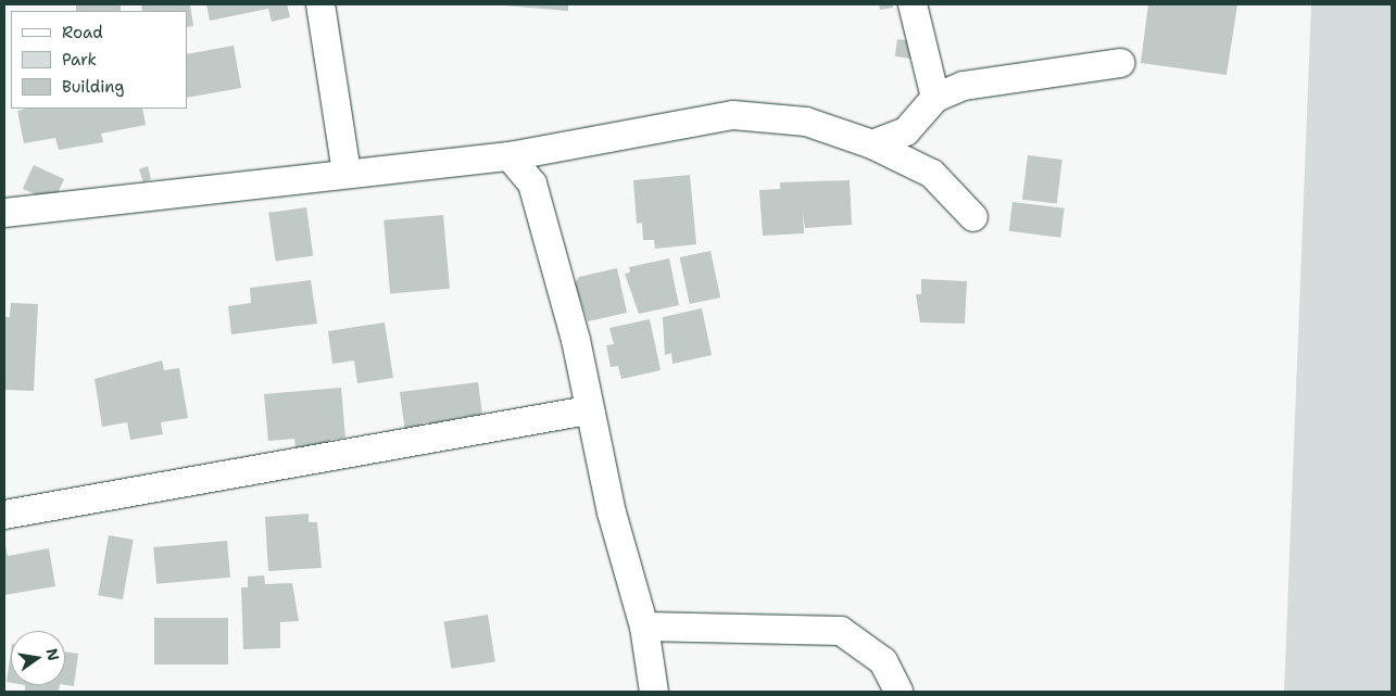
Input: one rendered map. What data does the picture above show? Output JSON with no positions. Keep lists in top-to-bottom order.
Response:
{
  "legend": ["Road", "Park", "Building"],
  "north": "right"
}
